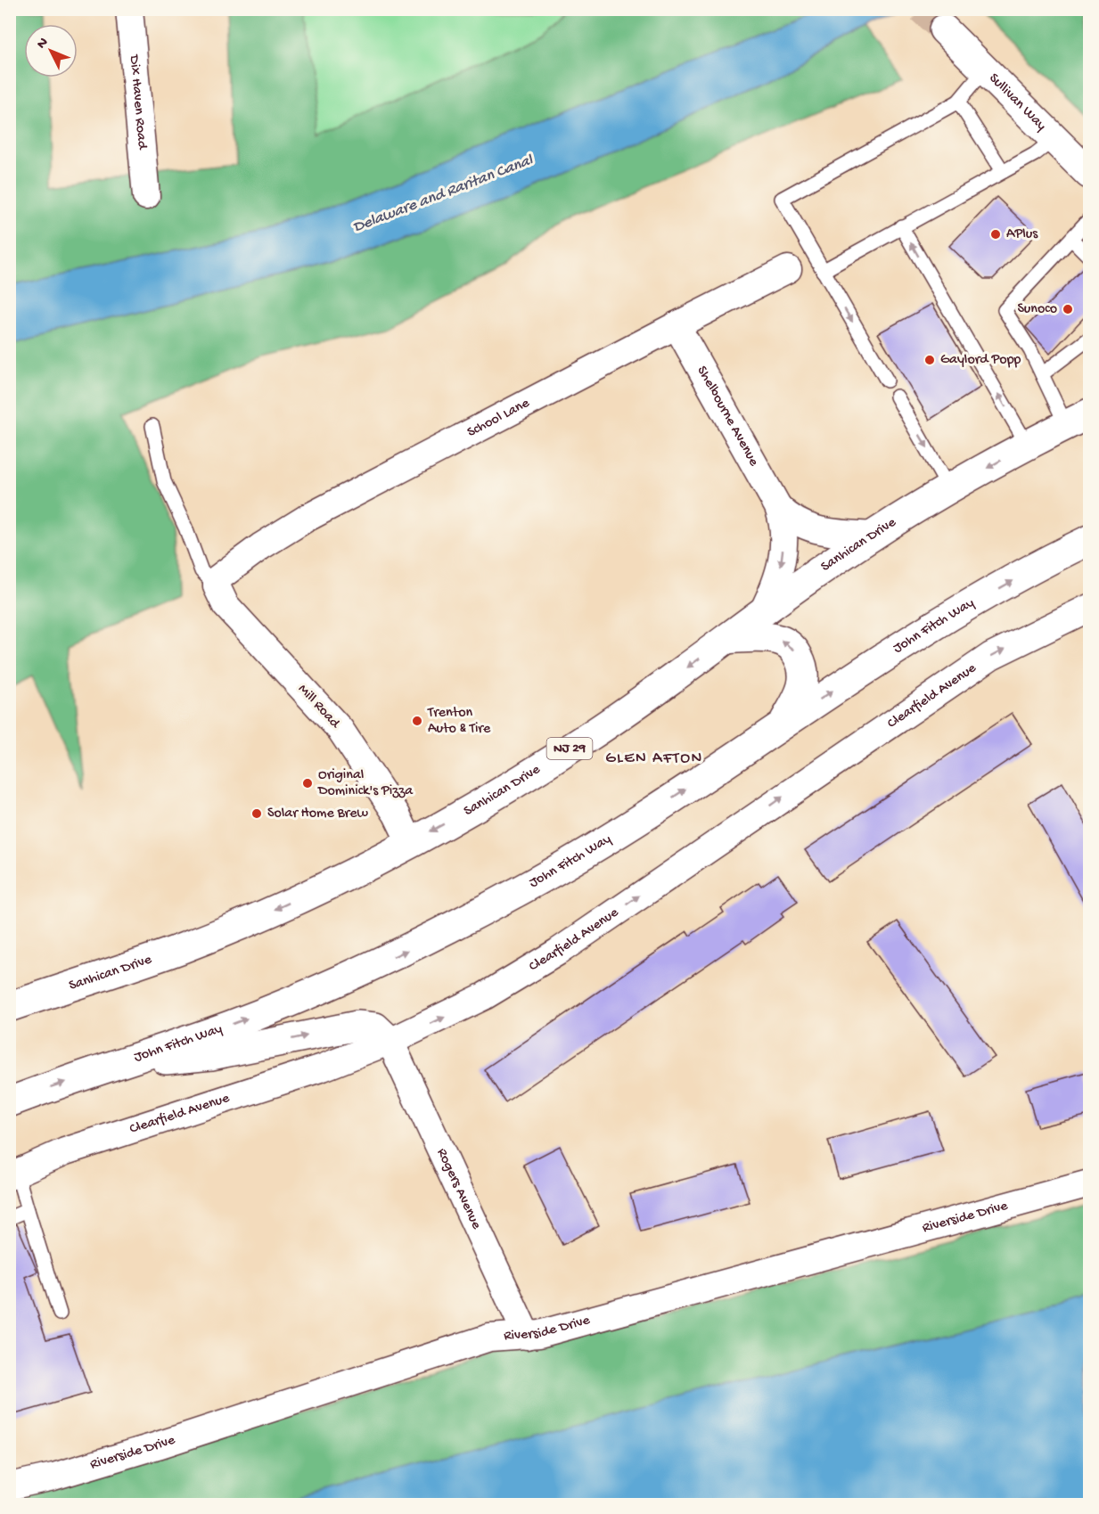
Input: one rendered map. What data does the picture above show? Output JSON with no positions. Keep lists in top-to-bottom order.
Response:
{
  "streets": {
    "main road": [
      "Sullivan Way",
      "Sanhican Drive",
      "John Fitch Way",
      "NJ 29"
    ],
    "street": [
      "Dix Haven Road",
      "Shelbourne Avenue",
      "School Lane",
      "Clearfield Avenue",
      "Mill Road",
      "Rogers Avenue",
      "Riverside Drive"
    ]
  },
  "crossings": [
    ["Shelbourne Avenue", "School Lane"],
    ["Shelbourne Avenue", "Sanhican Drive"],
    ["School Lane", "Mill Road"],
    ["Sanhican Drive", "Mill Road"],
    ["Clearfield Avenue", "Rogers Avenue"],
    ["Rogers Avenue", "Riverside Drive"]
  ],
  "one_way": ["Sanhican Drive", "John Fitch Way", "Clearfield Avenue"],
  "districts": ["GLEN AFTON"],
  "water": ["Delaware and Raritan Canal"],
  "places": [
    "APlus",
    "Sunoco",
    "Gaylord Popp",
    "Trenton Auto & Tire",
    "Original Dominick's Pizza",
    "Solar Home Brew"
  ],
  "north": "top left"
}
